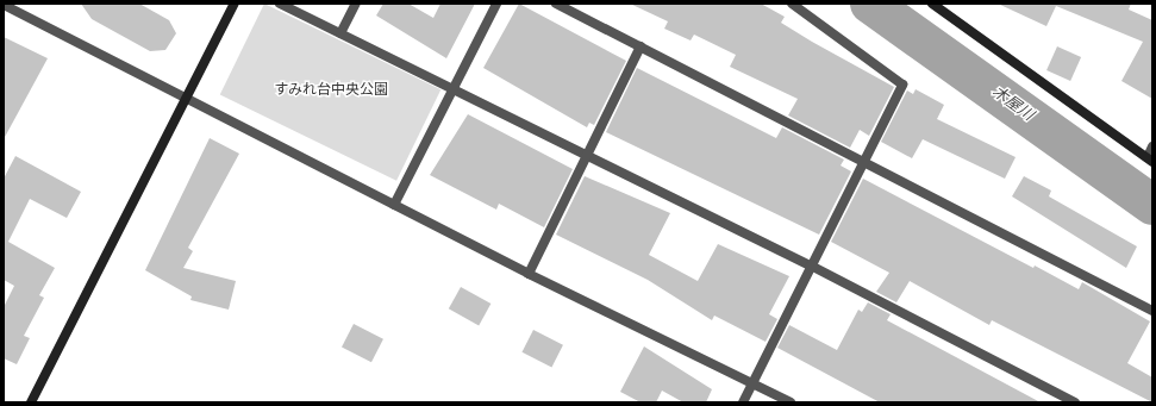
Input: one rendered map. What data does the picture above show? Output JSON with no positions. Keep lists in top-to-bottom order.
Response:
{
  "water": ["木屋川"],
  "parks": ["すみれ台中央公園"]
}
